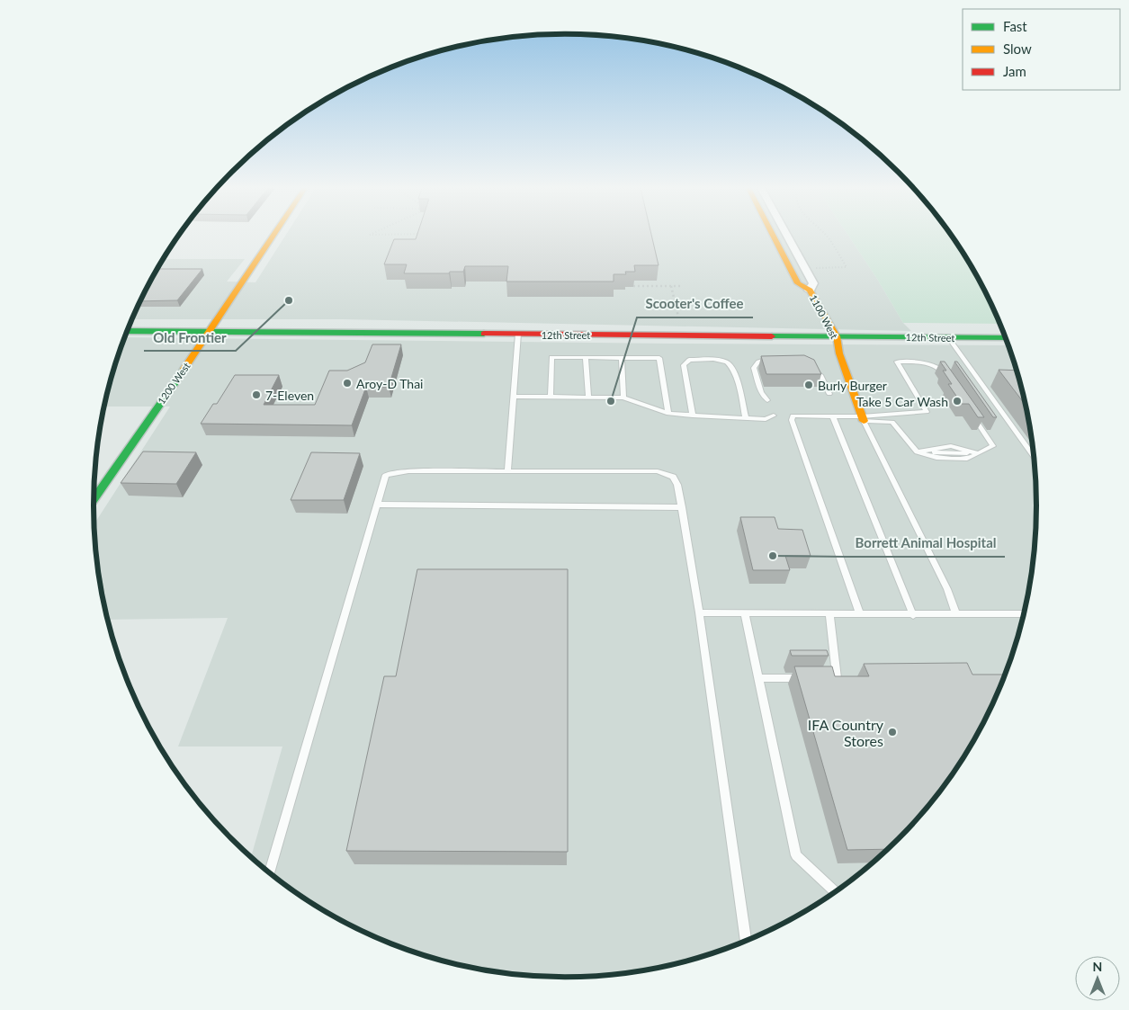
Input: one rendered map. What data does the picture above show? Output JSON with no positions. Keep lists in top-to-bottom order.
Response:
{
  "streets": {
    "street": ["1100 West", "12th Street", "1200 West"]
  },
  "crossings": [
    ["1100 West", "12th Street"],
    ["12th Street", "1200 West"]
  ],
  "places": [
    "Old Frontier",
    "Aroy-D Thai",
    "Burly Burger",
    "7-Eleven",
    "Scooter's Coffee",
    "Take 5 Car Wash",
    "Borrett Animal Hospital",
    "IFA Country Stores"
  ],
  "legend": ["Fast", "Slow", "Jam"],
  "north": "top"
}
